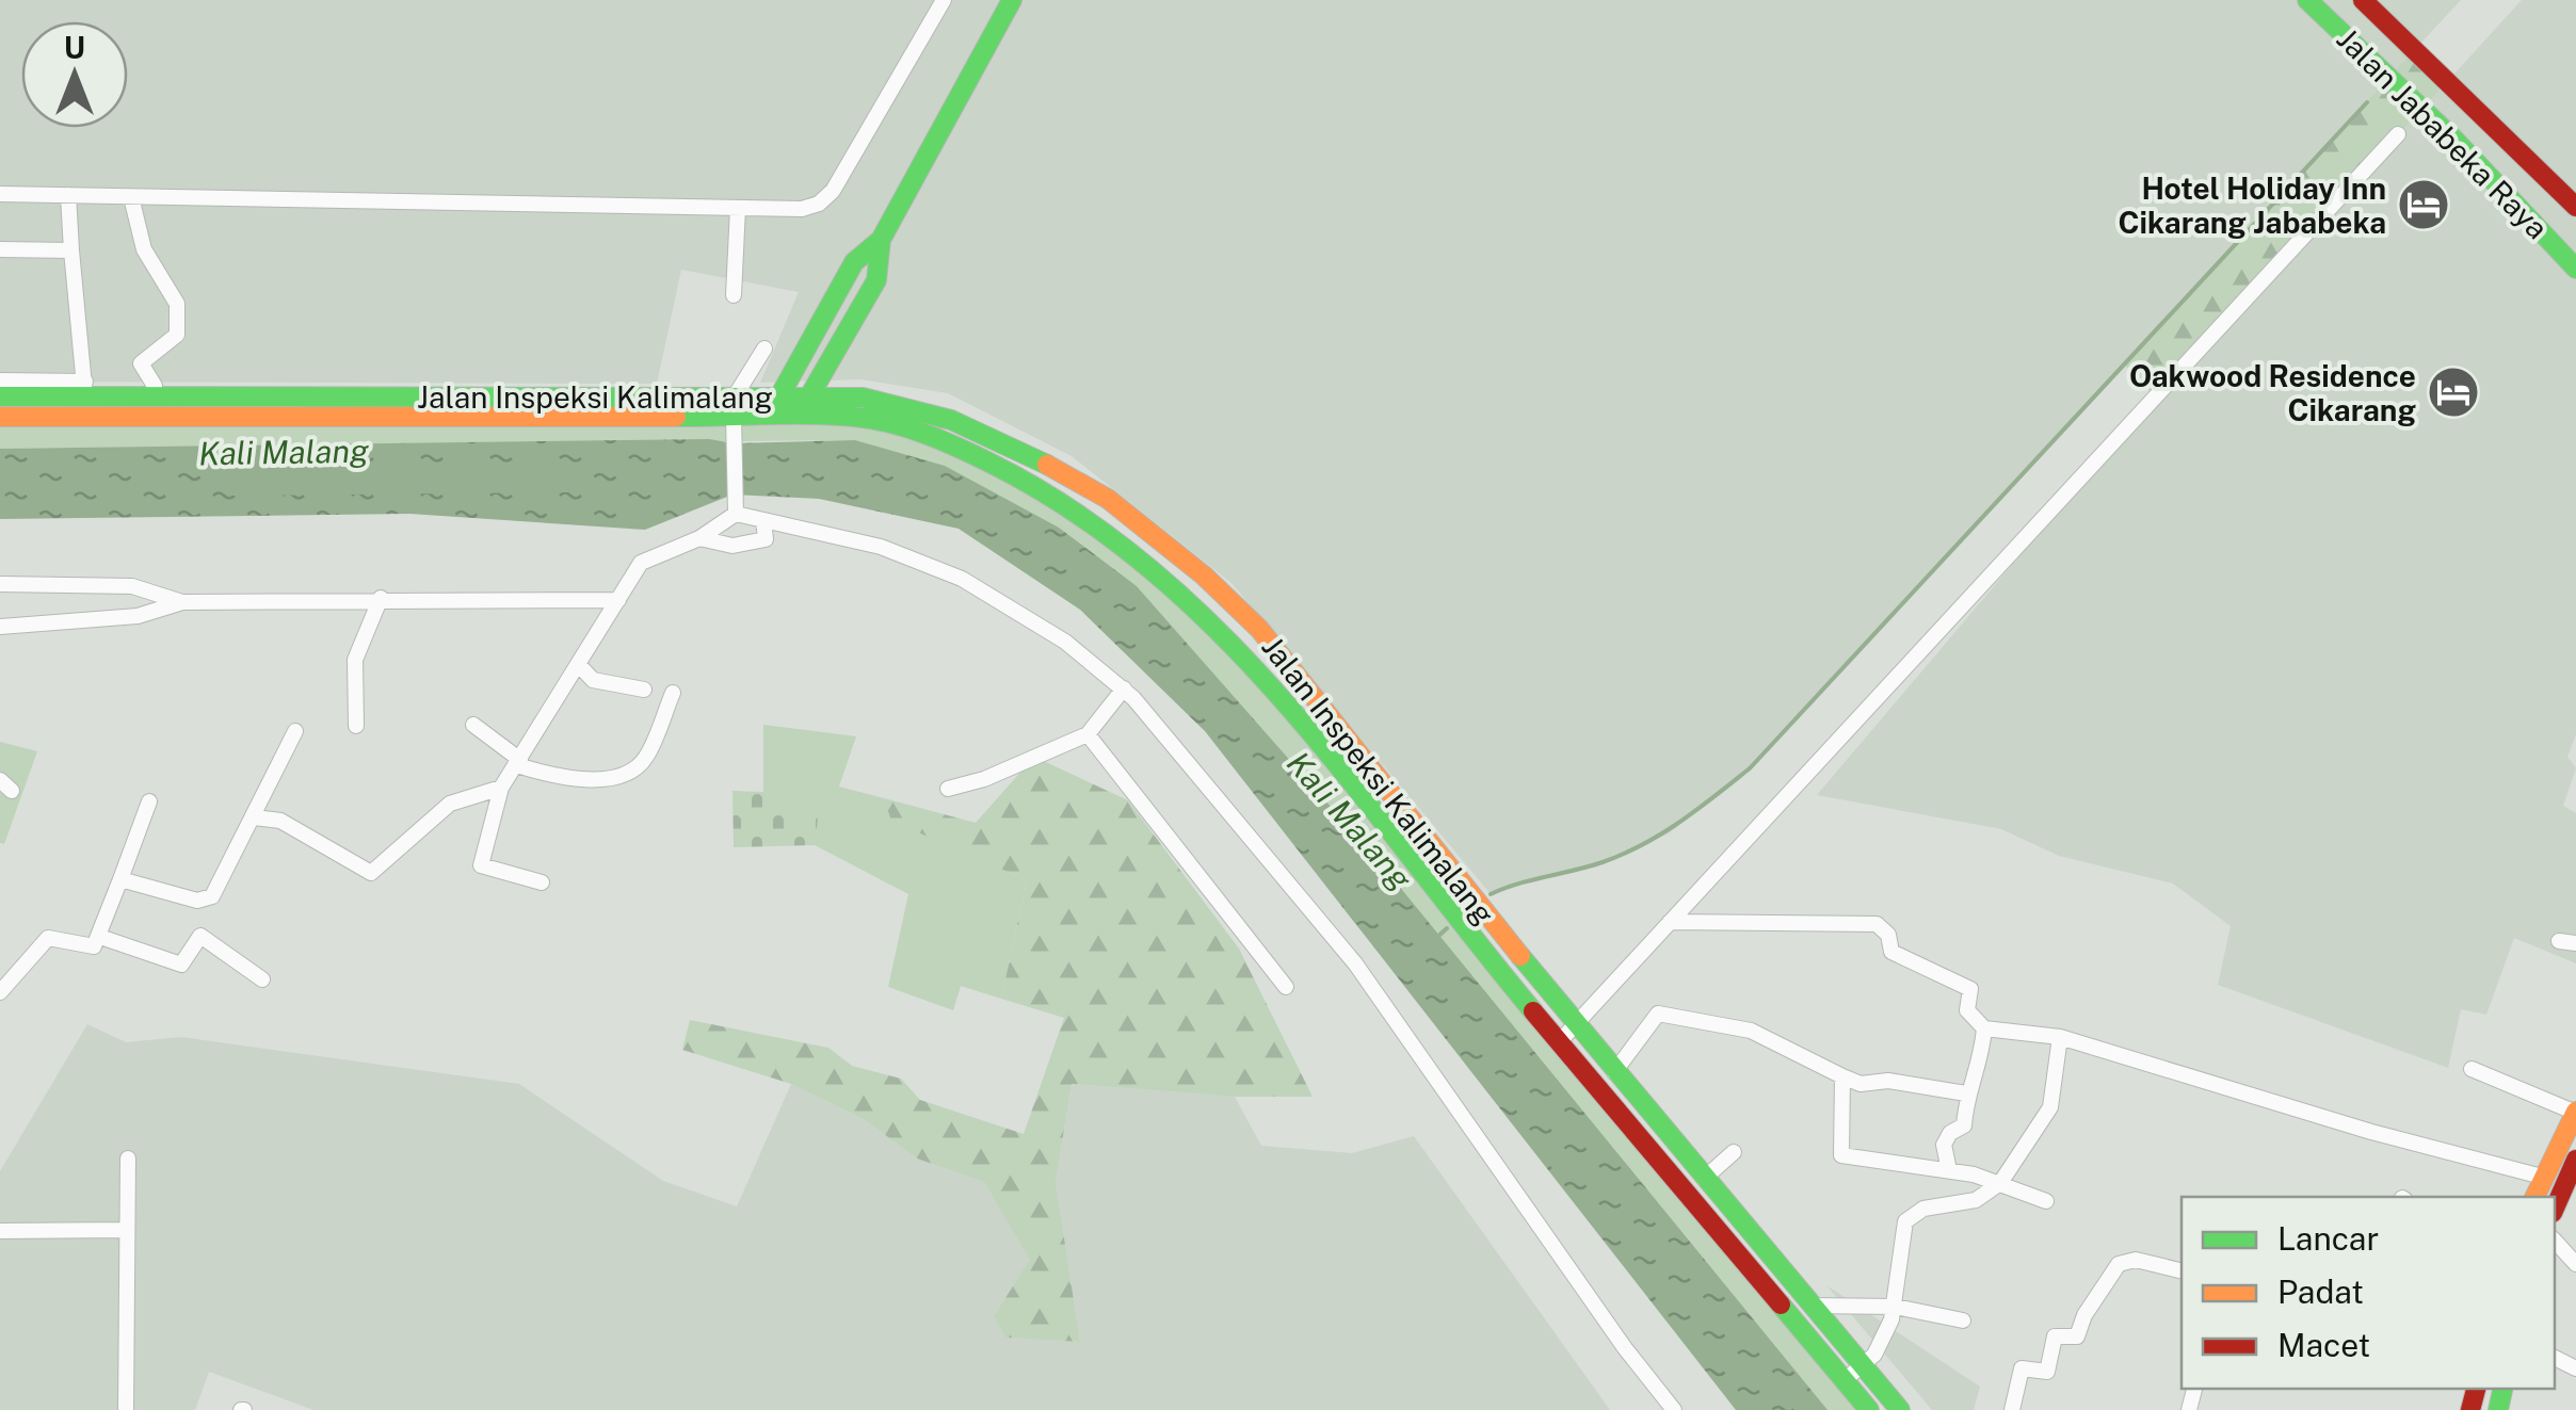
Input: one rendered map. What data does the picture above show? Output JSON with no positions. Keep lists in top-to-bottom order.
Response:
{
  "streets": {
    "main road": ["Jalan Jababeka Raya", "Jalan Inspeksi Kalimalang"]
  },
  "water": ["Kali Malang"],
  "places": {
    "hotel": ["Hotel Holiday Inn Cikarang Jababeka", "Oakwood Residence Cikarang"]
  },
  "legend": ["Lancar", "Padat", "Macet"],
  "north": "top"
}
